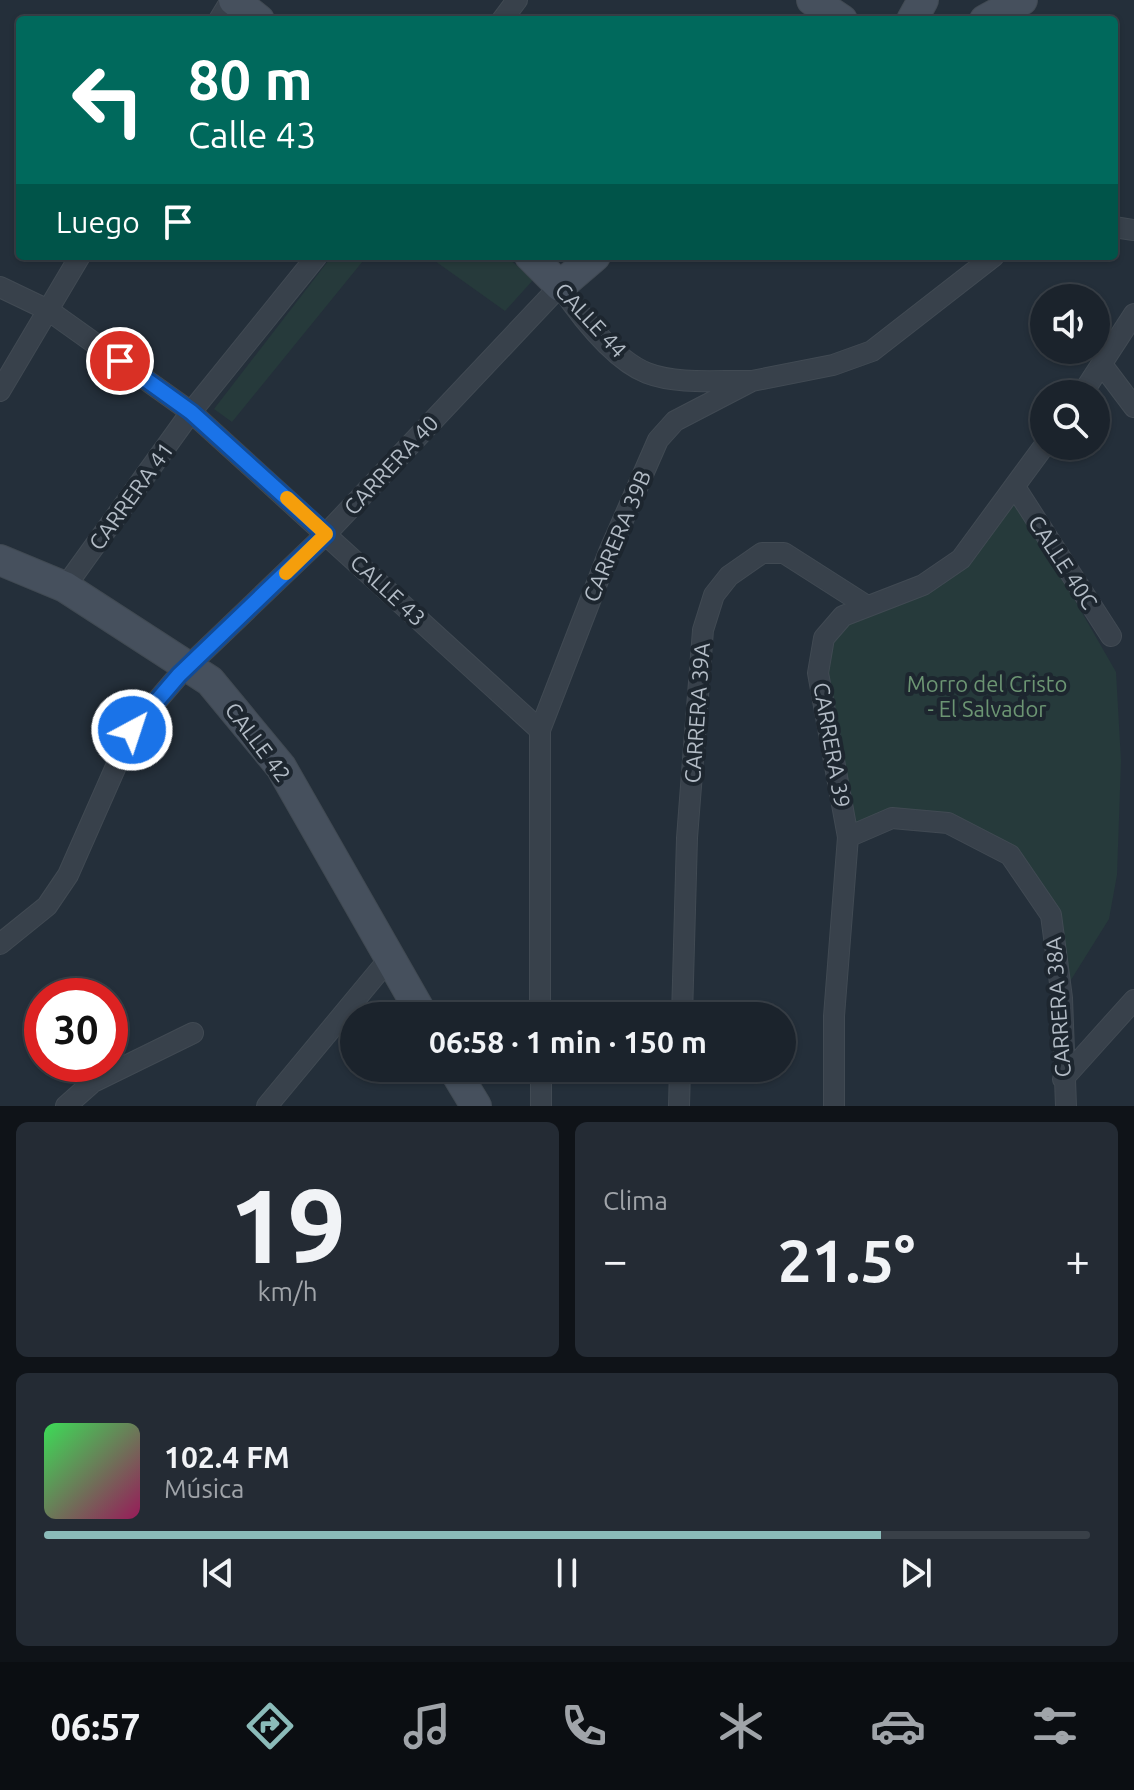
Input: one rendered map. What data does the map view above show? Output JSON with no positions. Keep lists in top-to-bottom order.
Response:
{
  "streets": {
    "street": [
      "CALLE 44",
      "CARRERA 40",
      "CARRERA 41",
      "CARRERA 39B",
      "CALLE 40C",
      "CALLE 43",
      "CARRERA 39A",
      "CALLE 42",
      "CARRERA 39",
      "CARRERA 38A"
    ]
  },
  "crossings": [
    ["CALLE 44", "CARRERA 40"],
    ["CALLE 44", "CARRERA 39B"],
    ["CARRERA 40", "CALLE 43"],
    ["CARRERA 40", "CALLE 42"],
    ["CARRERA 41", "CALLE 43"],
    ["CARRERA 41", "CALLE 42"],
    ["CARRERA 39B", "CALLE 43"],
    ["CALLE 40C", "CARRERA 39"],
    ["CARRERA 39A", "CARRERA 39"],
    ["CARRERA 39", "CARRERA 38A"]
  ],
  "parks": ["Morro del Cristo - El Salvador"],
  "page": {
    "turn": ["80 m", "Calle 43"],
    "then": "Luego",
    "limit": "30",
    "trip": "06:58 · 1 min · 150 m",
    "tile": [
      ["19", "km/h"],
      "Clima"
    ],
    "heat": ["−", "21.5°", "+"],
    "song": ["102.4 FM", "Música"],
    "tabs": "06:57"
  }
}
